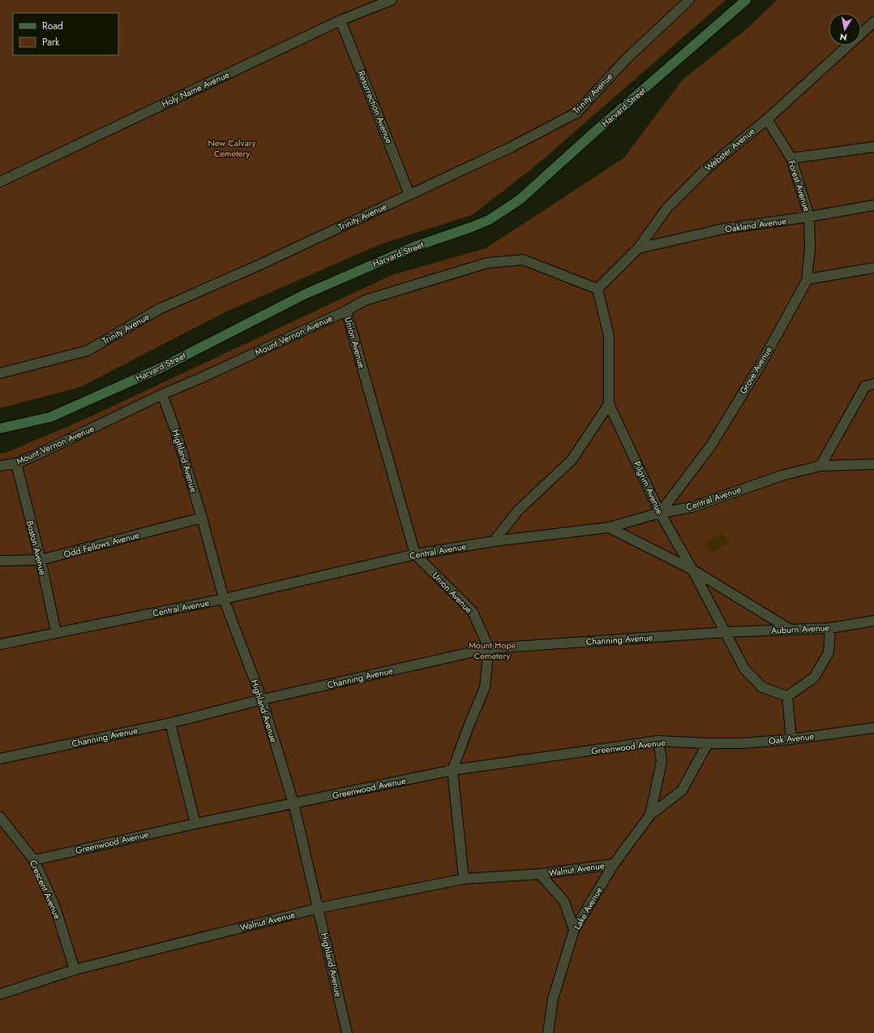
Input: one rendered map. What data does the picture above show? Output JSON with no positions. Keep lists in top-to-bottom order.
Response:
{
  "streets": {
    "main road": ["Harvard Street"],
    "lane": [
      "Holy Name Avenue",
      "Trinity Avenue",
      "Resurrection Avenue",
      "Webster Avenue",
      "Forest Avenue",
      "Oakland Avenue",
      "Mount Vernon Avenue",
      "Union Avenue",
      "Grove Avenue",
      "Highland Avenue",
      "Pilgrim Avenue",
      "Central Avenue",
      "Odd Fellows Avenue",
      "Boston Avenue",
      "Auburn Avenue",
      "Channing Avenue",
      "Oak Avenue",
      "Greenwood Avenue",
      "Walnut Avenue",
      "Crescent Avenue",
      "Lake Avenue"
    ]
  },
  "crossings": [
    ["Holy Name Avenue", "Resurrection Avenue"],
    ["Trinity Avenue", "Resurrection Avenue"],
    ["Webster Avenue", "Forest Avenue"],
    ["Webster Avenue", "Oakland Avenue"],
    ["Webster Avenue", "Mount Vernon Avenue"],
    ["Webster Avenue", "Pilgrim Avenue"],
    ["Forest Avenue", "Oakland Avenue"],
    ["Forest Avenue", "Grove Avenue"],
    ["Mount Vernon Avenue", "Union Avenue"],
    ["Mount Vernon Avenue", "Highland Avenue"],
    ["Mount Vernon Avenue", "Pilgrim Avenue"],
    ["Mount Vernon Avenue", "Boston Avenue"],
    ["Union Avenue", "Central Avenue"],
    ["Union Avenue", "Channing Avenue"],
    ["Grove Avenue", "Pilgrim Avenue"],
    ["Grove Avenue", "Central Avenue"],
    ["Highland Avenue", "Central Avenue"],
    ["Highland Avenue", "Odd Fellows Avenue"],
    ["Highland Avenue", "Channing Avenue"],
    ["Highland Avenue", "Greenwood Avenue"],
    ["Highland Avenue", "Walnut Avenue"],
    ["Pilgrim Avenue", "Central Avenue"],
    ["Pilgrim Avenue", "Auburn Avenue"],
    ["Pilgrim Avenue", "Channing Avenue"],
    ["Central Avenue", "Boston Avenue"],
    ["Odd Fellows Avenue", "Boston Avenue"],
    ["Auburn Avenue", "Channing Avenue"],
    ["Oak Avenue", "Greenwood Avenue"],
    ["Oak Avenue", "Lake Avenue"],
    ["Greenwood Avenue", "Crescent Avenue"],
    ["Greenwood Avenue", "Lake Avenue"],
    ["Walnut Avenue", "Crescent Avenue"],
    ["Walnut Avenue", "Lake Avenue"]
  ],
  "parks": ["New Calvary Cemetery", "Mount Hope Cemetery"],
  "legend": ["Road", "Park"],
  "north": "bottom"
}
